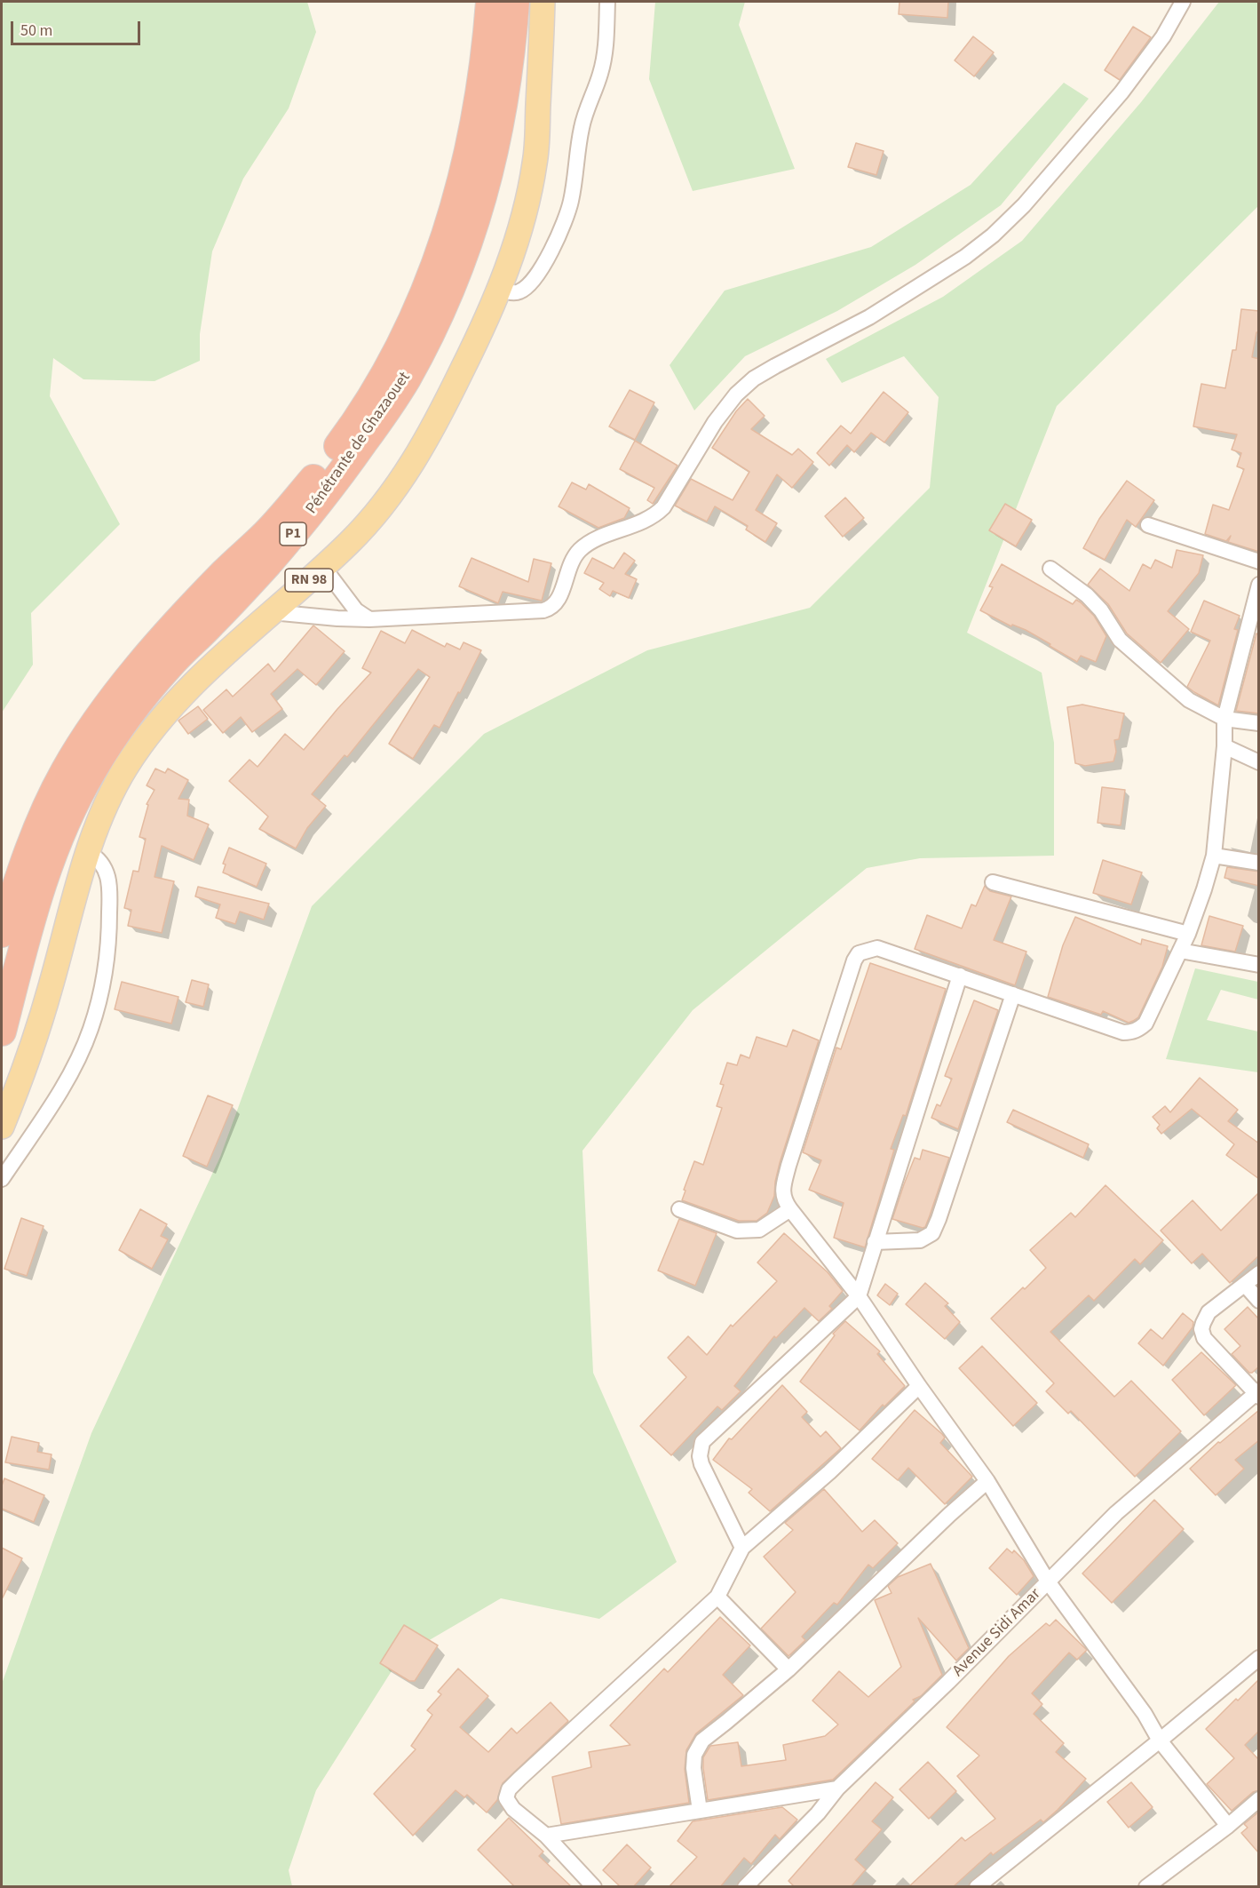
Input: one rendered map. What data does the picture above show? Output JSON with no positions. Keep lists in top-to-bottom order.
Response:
{
  "streets": {
    "highway": ["Pénétrante de Ghazaouet", "P1"],
    "main road": ["RN 98"],
    "street": ["Avenue Sidi Amar"]
  },
  "scale_bar": "50 m"
}
